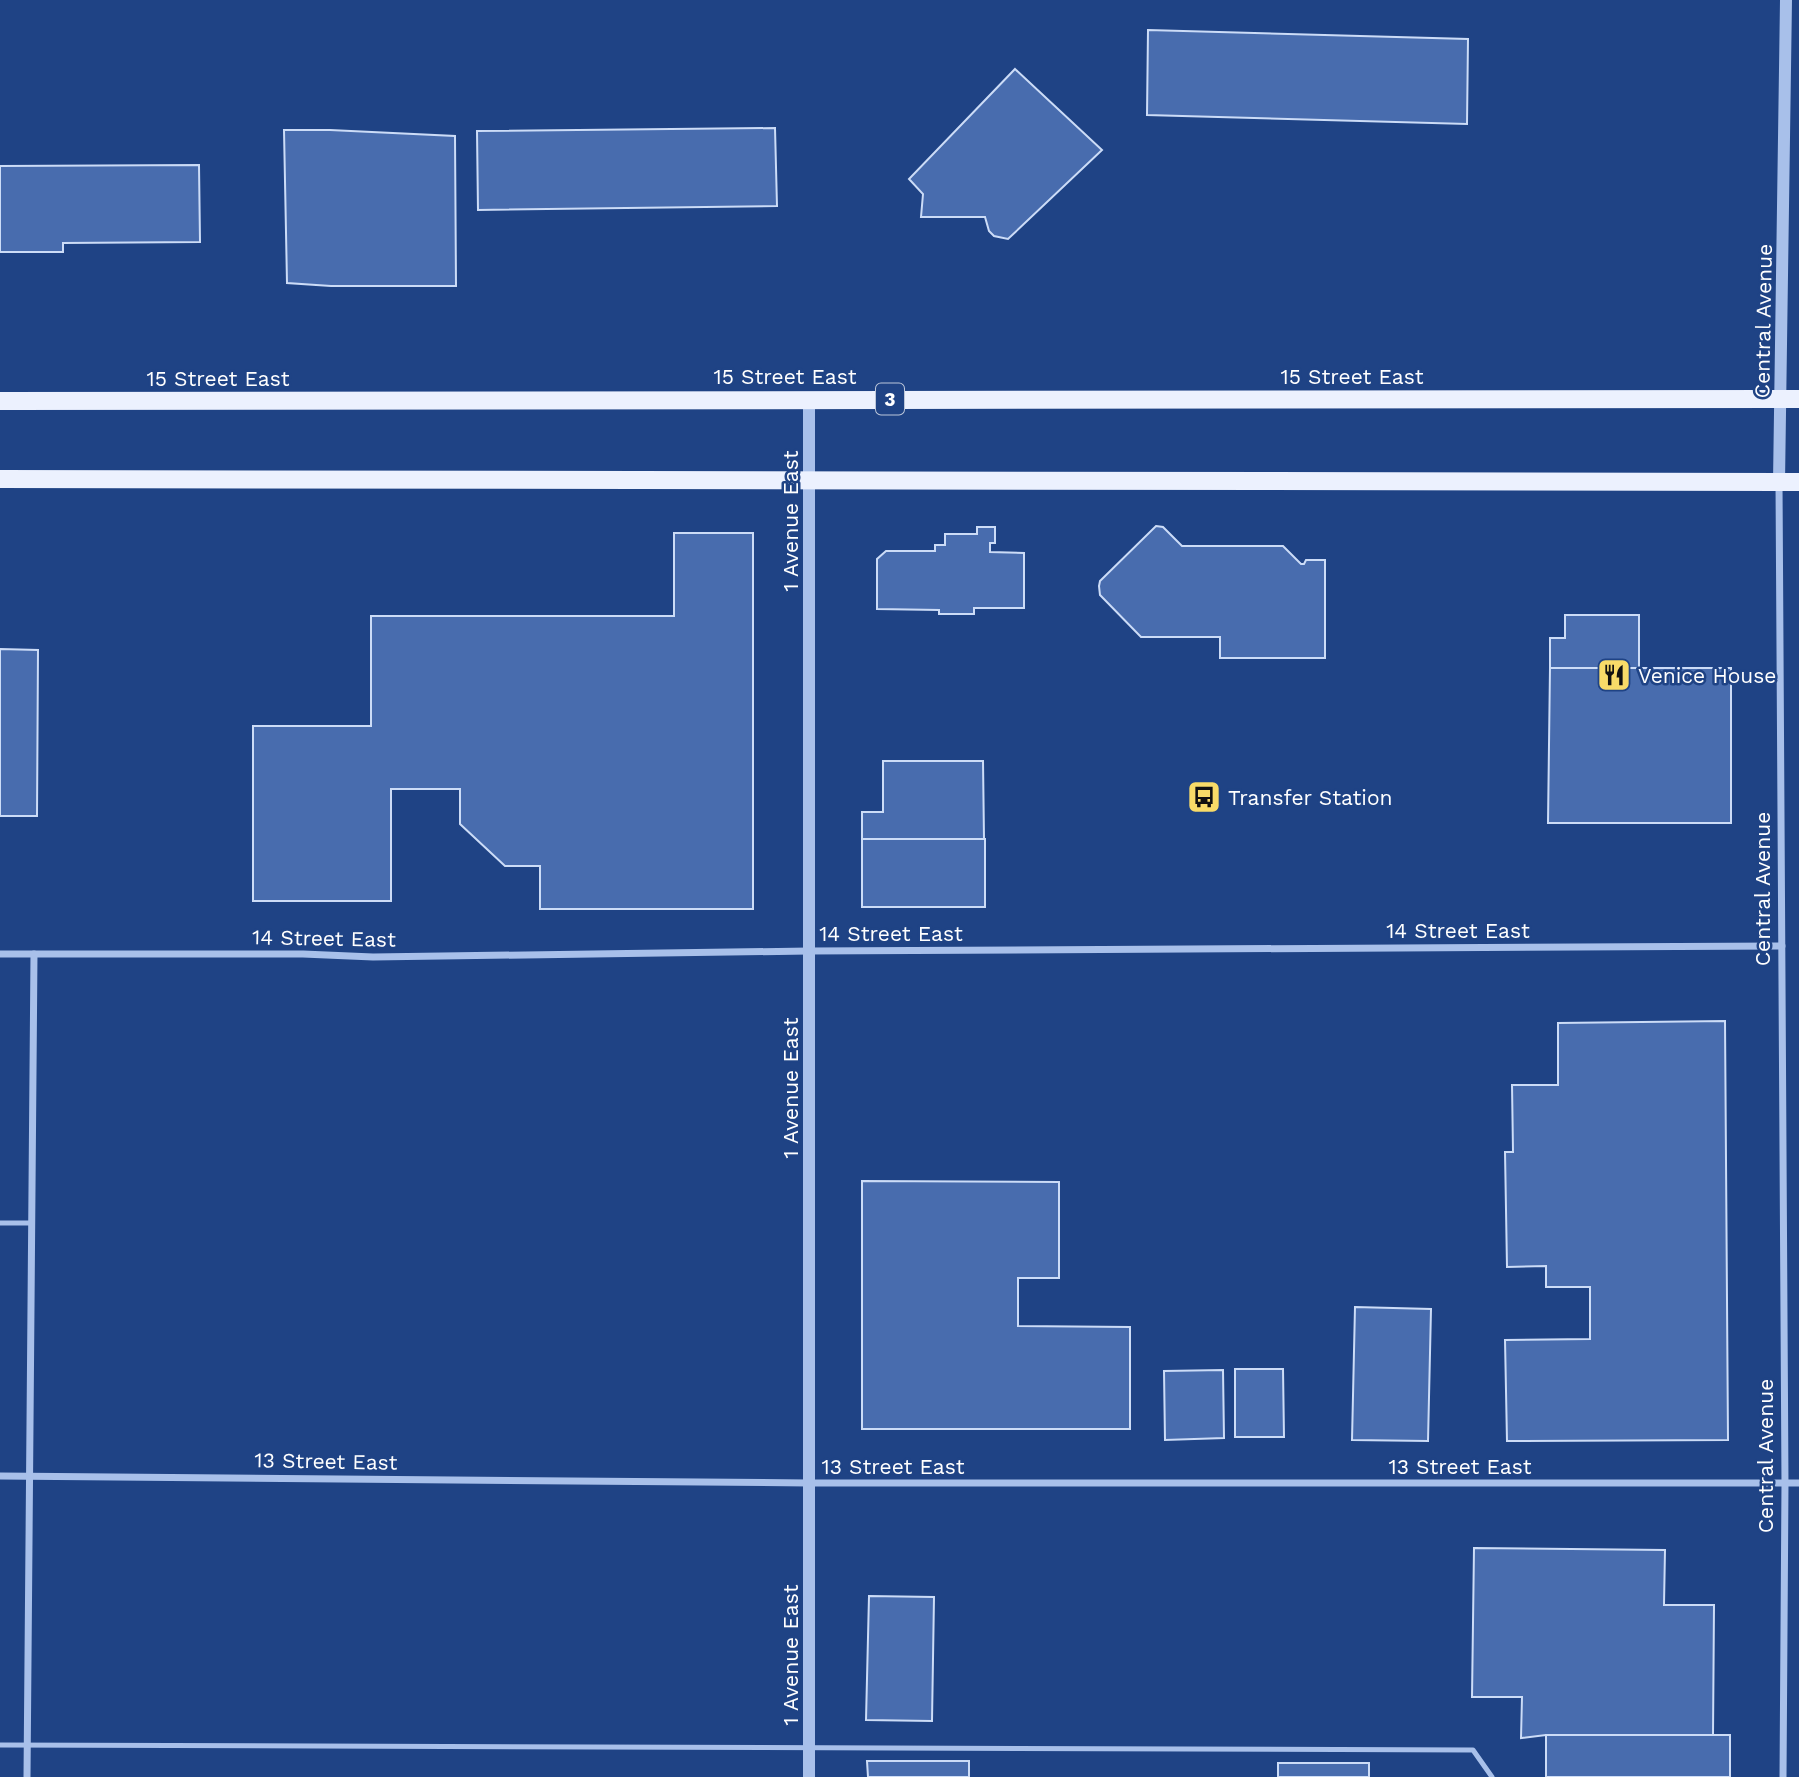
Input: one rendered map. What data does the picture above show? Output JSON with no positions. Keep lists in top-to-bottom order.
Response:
{
  "streets": {
    "main road": ["15 Street East", "3"],
    "street": [
      "Central Avenue",
      "1 Avenue East",
      "14 Street East",
      "13 Street East"
    ]
  },
  "crossings": [
    ["Central Avenue", "15 Street East"],
    ["Central Avenue", "3"],
    ["Central Avenue", "14 Street East"],
    ["Central Avenue", "13 Street East"],
    ["15 Street East", "3"],
    ["15 Street East", "1 Avenue East"],
    ["1 Avenue East", "14 Street East"],
    ["1 Avenue East", "13 Street East"]
  ],
  "places": {
    "restaurant": ["Venice House"],
    "bus stop": ["Transfer Station"]
  }
}
